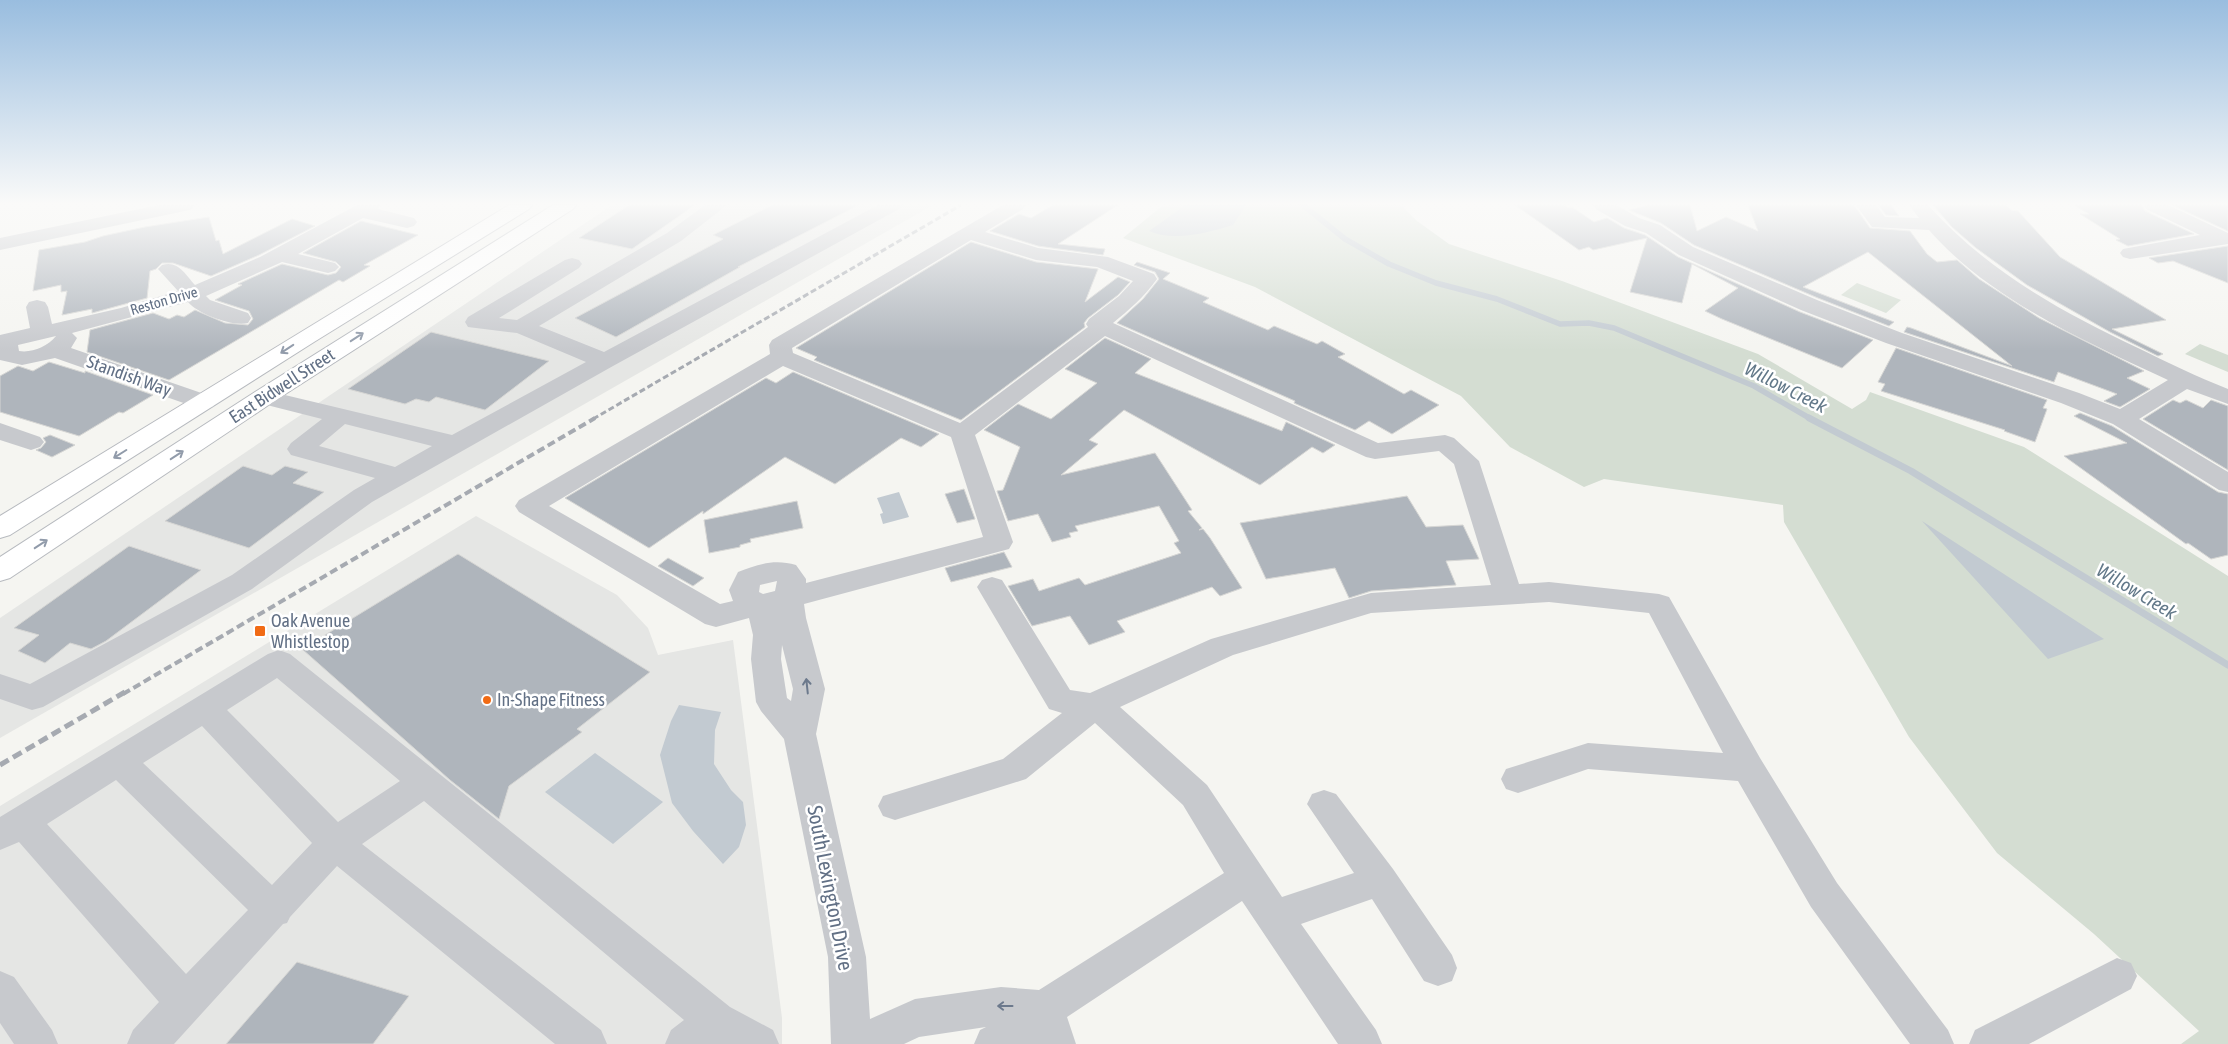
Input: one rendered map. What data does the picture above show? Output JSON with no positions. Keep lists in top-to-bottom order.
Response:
{
  "streets": {
    "main road": ["East Bidwell Street"],
    "street": ["Reston Drive", "Standish Way", "South Lexington Drive"]
  },
  "crossings": [
    ["Reston Drive", "Standish Way"],
    ["Standish Way", "East Bidwell Street"]
  ],
  "water": ["Willow Creek"],
  "places": {
    "transit": ["Oak Avenue Whistlestop"],
    "other": ["In-Shape Fitness"]
  }
}
